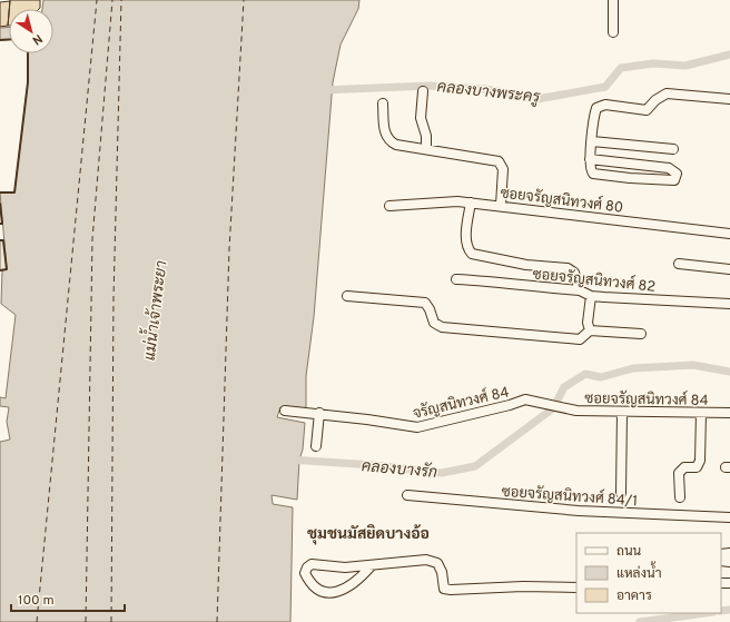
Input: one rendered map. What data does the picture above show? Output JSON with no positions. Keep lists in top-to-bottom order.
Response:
{
  "streets": {
    "street": [
      "ซอยจรัญสนิทวงศ์ 80",
      "ซอยจรัญสนิทวงศ์ 82",
      "ซอยจรัญสนิทวงศ์ 84",
      "จรัญสนิทวงศ์ 84",
      "ซอยจรัญสนิทวงศ์ 84/1"
    ]
  },
  "crossings": [
    ["ซอยจรัญสนิทวงศ์ 84", "จรัญสนิทวงศ์ 84"]
  ],
  "districts": ["ชุมชนมัสยิดบางอ้อ"],
  "water": ["คลองบางพระครู", "แม่น้ำเจ้าพระยา", "คลองบางรัก"],
  "legend": ["ถนน", "แหล่งน้ำ", "อาคาร"],
  "scale_bar": "100 m",
  "north": "bottom right"
}
